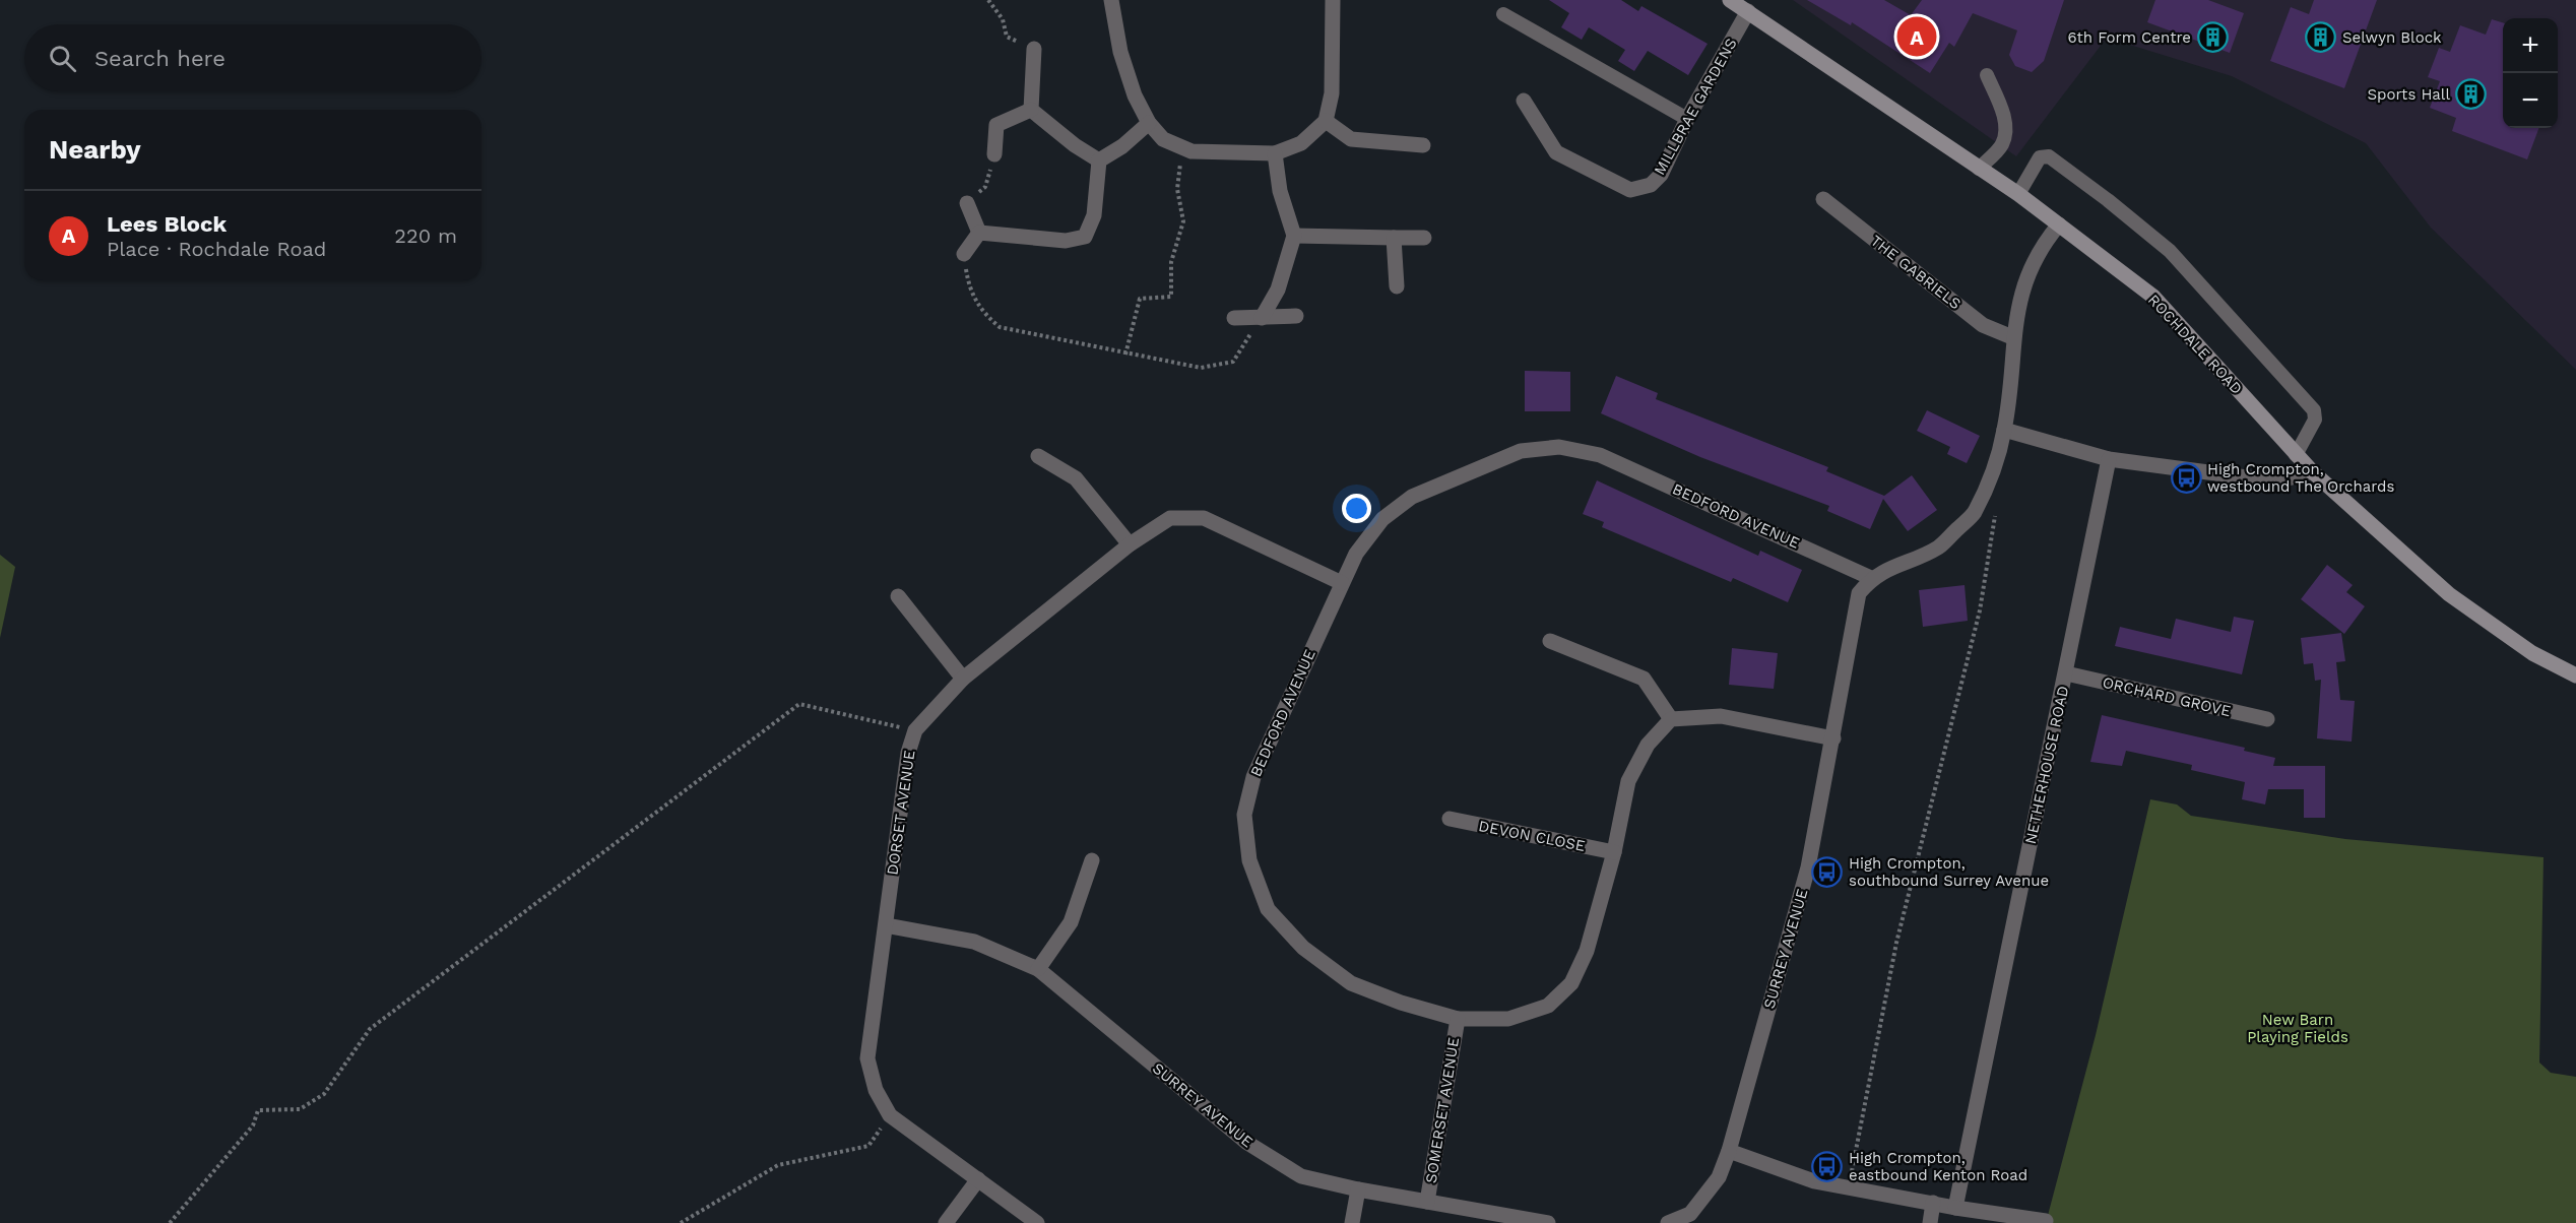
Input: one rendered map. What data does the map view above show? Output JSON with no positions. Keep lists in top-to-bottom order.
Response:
{
  "streets": {
    "main road": ["ROCHDALE ROAD"],
    "street": [
      "MILLBRAE GARDENS",
      "THE GABRIELS",
      "BEDFORD AVENUE",
      "ORCHARD GROVE",
      "NETHERHOUSE ROAD",
      "DORSET AVENUE",
      "DEVON CLOSE",
      "SURREY AVENUE",
      "SOMERSET AVENUE"
    ]
  },
  "crossings": [
    ["MILLBRAE GARDENS", "ROCHDALE ROAD"],
    ["BEDFORD AVENUE", "DORSET AVENUE"],
    ["BEDFORD AVENUE", "DEVON CLOSE"],
    ["BEDFORD AVENUE", "SURREY AVENUE"],
    ["BEDFORD AVENUE", "SOMERSET AVENUE"],
    ["ORCHARD GROVE", "NETHERHOUSE ROAD"],
    ["DORSET AVENUE", "SURREY AVENUE"],
    ["SURREY AVENUE", "SOMERSET AVENUE"]
  ],
  "parks": ["New Barn Playing Fields"],
  "places": {
    "building": ["6th Form Centre", "Selwyn Block", "Sports Hall"],
    "bus stop": ["High Crompton, westbound The Orchards", "High Crompton, southbound Surrey Avenue", "High Crompton, eastbound Kenton Road"]
  },
  "page": {
    "pins": "A",
    "map_buttons": ["+", "−"],
    "search": "Search here",
    "heading": "Nearby",
    "list": [
      {
        "mark": "A",
        "name": "Lees Block",
        "note": "Place · Rochdale Road",
        "value": "220 m"
      }
    ]
  }
}
